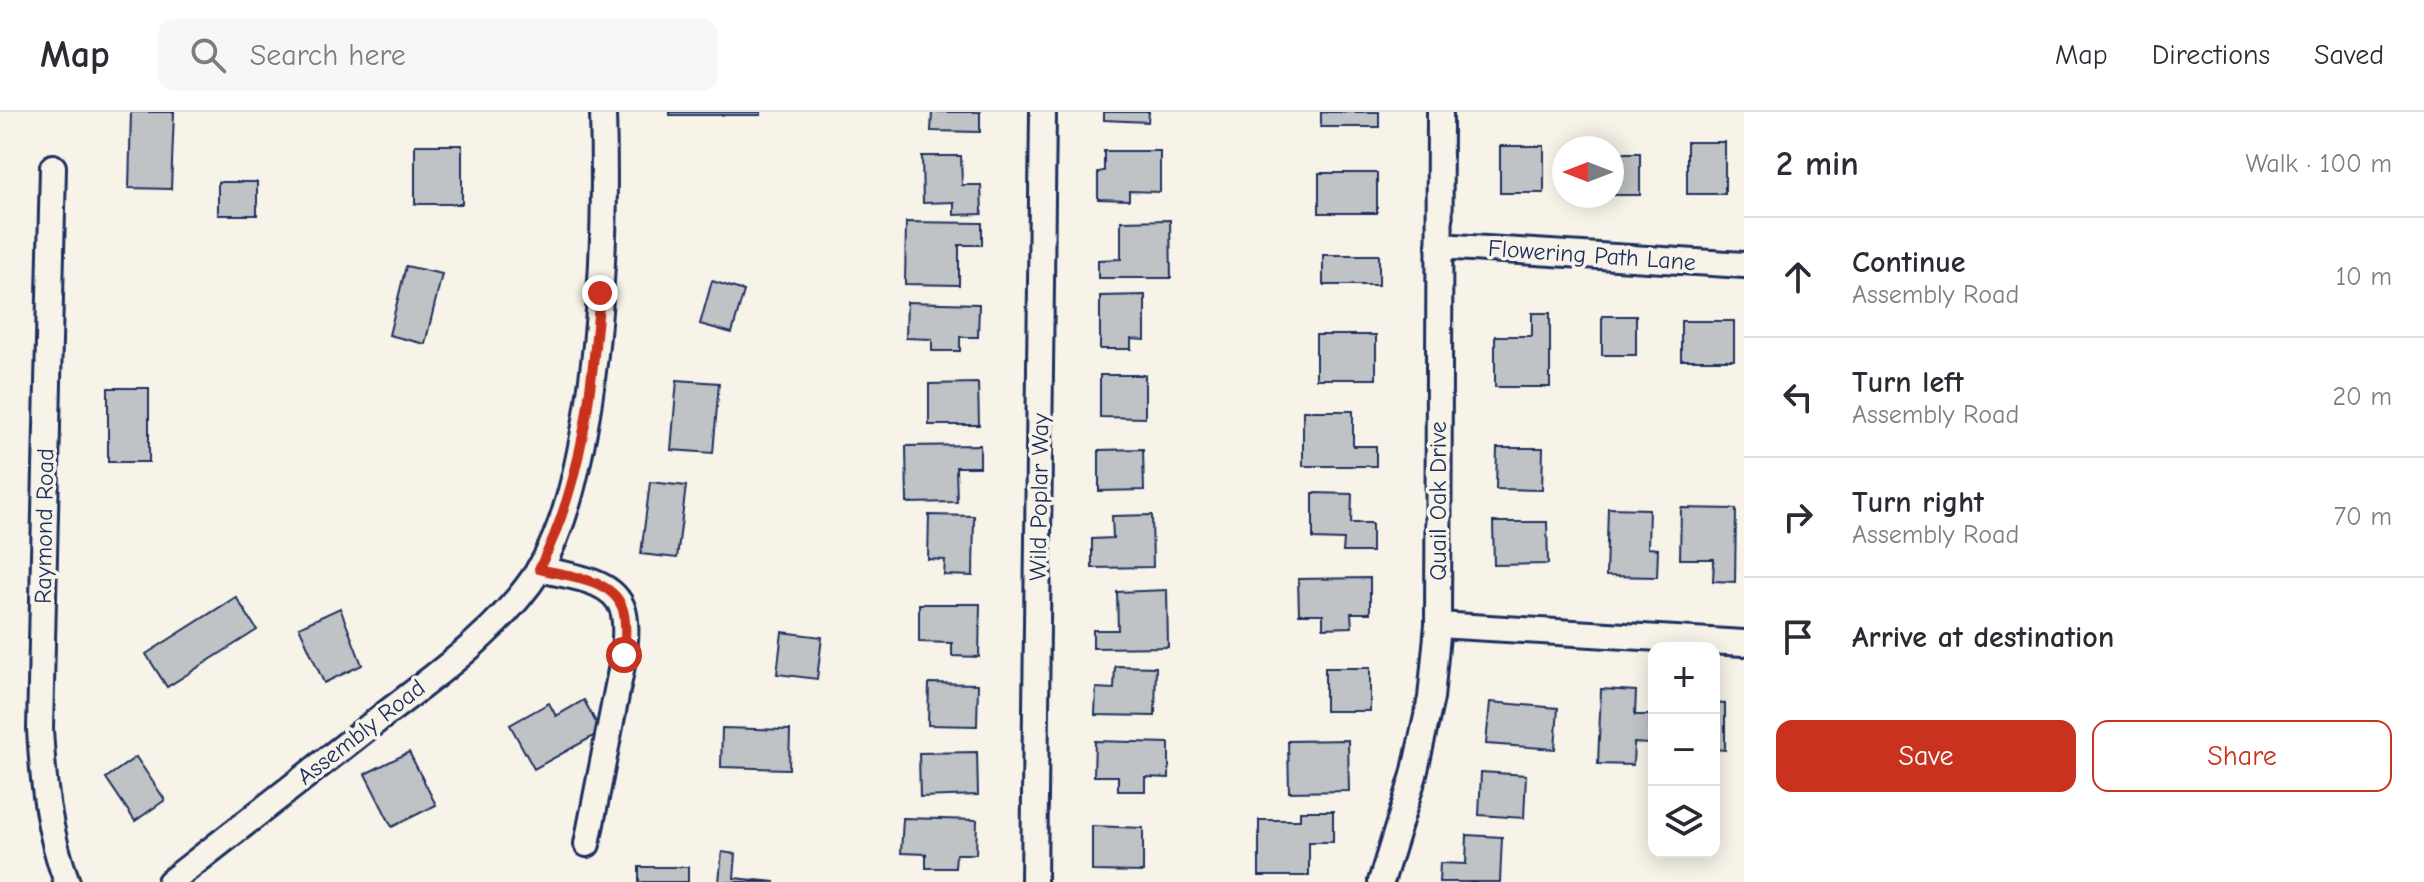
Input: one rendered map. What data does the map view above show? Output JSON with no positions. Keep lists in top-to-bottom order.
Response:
{
  "streets": {
    "street": [
      "Flowering Path Lane",
      "Wild Poplar Way",
      "Quail Oak Drive",
      "Raymond Road",
      "Assembly Road"
    ]
  },
  "crossings": [
    ["Flowering Path Lane", "Quail Oak Drive"]
  ],
  "north": "left",
  "page": {
    "header": "Map",
    "search": "Search here",
    "nav": ["Map", "Directions", "Saved"],
    "heading": ["2 min", "Walk · 100 m"],
    "list": [
      ["Continue", "Assembly Road", "10 m"],
      ["Turn left", "Assembly Road", "20 m"],
      ["Turn right", "Assembly Road", "70 m"],
      "Arrive at destination"
    ],
    "map_buttons": ["+", "−"],
    "buttons": ["Save", "Share"]
  }
}
